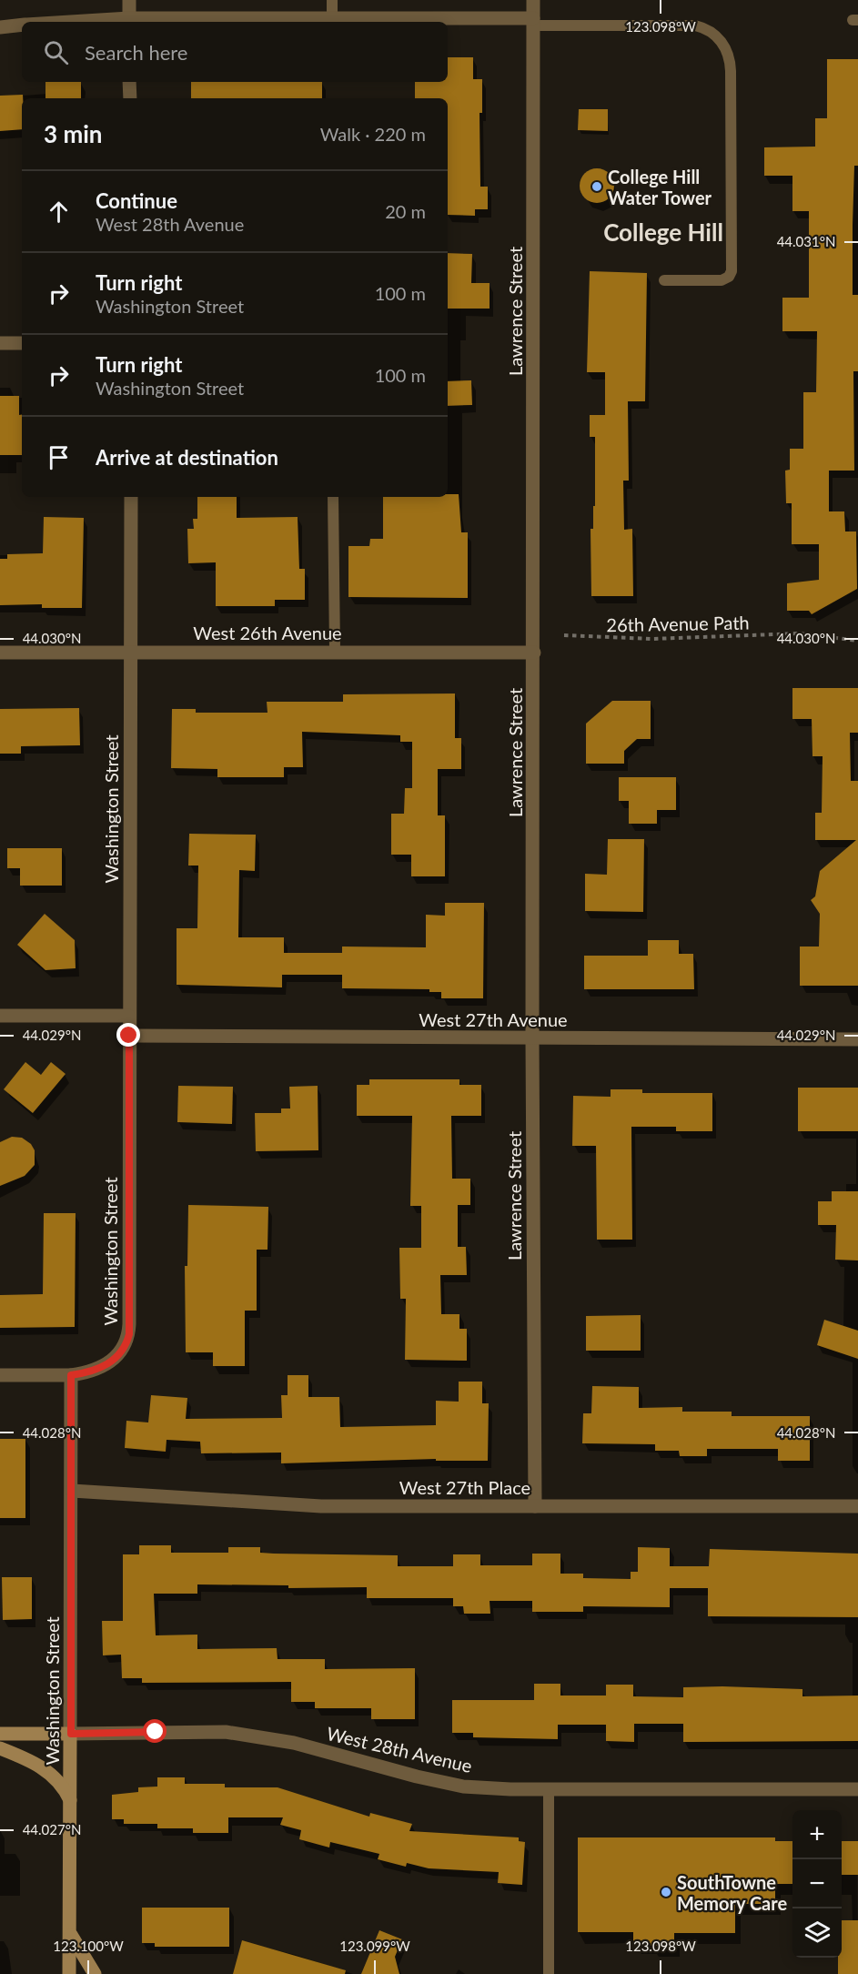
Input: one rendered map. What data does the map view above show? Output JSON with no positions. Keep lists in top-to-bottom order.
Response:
{
  "streets": {
    "main road": ["Washington Street", "West 28th Avenue"],
    "street": [
      "Lawrence Street",
      "West 26th Avenue",
      "West 27th Avenue",
      "West 27th Place"
    ],
    "path": ["26th Avenue Path"]
  },
  "crossings": [
    ["Lawrence Street", "West 26th Avenue"],
    ["Lawrence Street", "West 27th Avenue"],
    ["Lawrence Street", "West 27th Place"],
    ["West 26th Avenue", "Washington Street"],
    ["Washington Street", "West 27th Avenue"],
    ["Washington Street", "West 27th Place"],
    ["Washington Street", "West 28th Avenue"]
  ],
  "districts": ["College Hill"],
  "places": ["College Hill Water Tower", "SouthTowne Memory Care"],
  "page": {
    "search": "Search here",
    "heading": ["3 min", "Walk · 220 m"],
    "list": [
      ["Continue", "West 28th Avenue", "20 m"],
      ["Turn right", "Washington Street", "100 m"],
      ["Turn right", "Washington Street", "100 m"],
      "Arrive at destination"
    ],
    "map_buttons": ["+", "−"]
  },
  "coordinates": [
    "123.098°W",
    "44.031°N",
    "44.030°N",
    "44.029°N",
    "44.028°N",
    "44.027°N",
    "123.100°W",
    "123.099°W"
  ]
}
